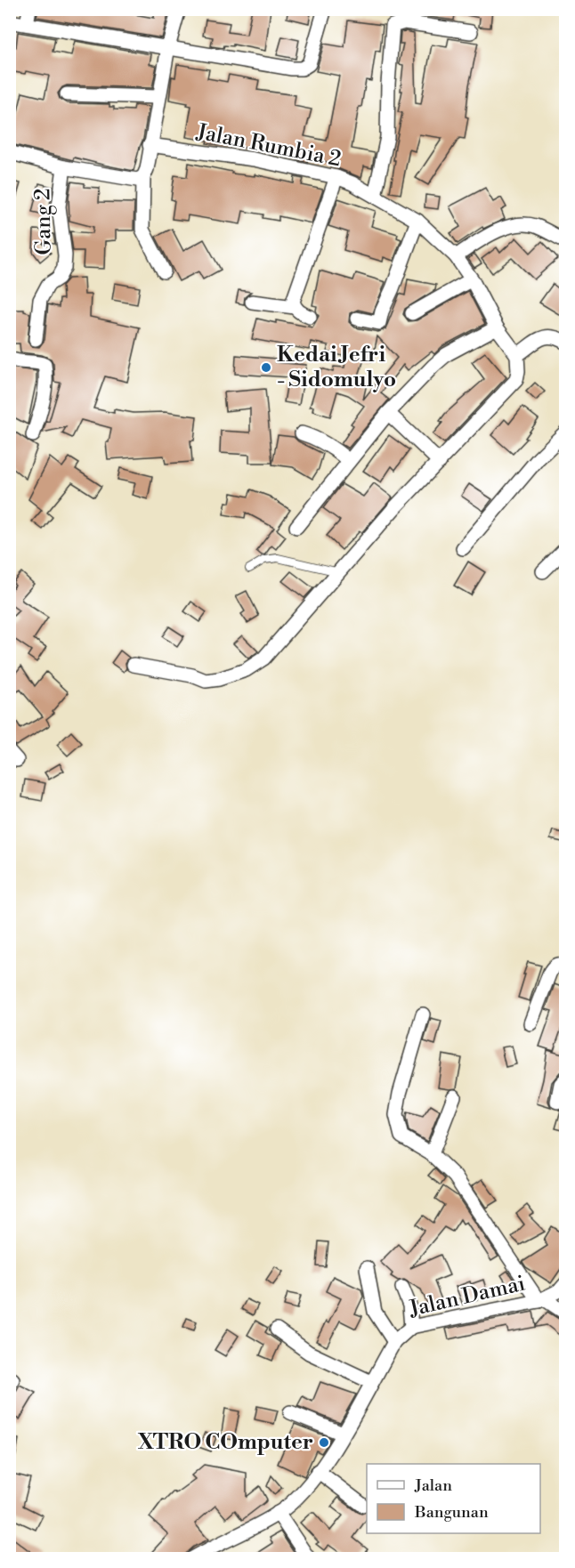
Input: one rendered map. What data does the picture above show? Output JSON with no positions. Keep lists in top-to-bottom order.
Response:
{
  "streets": {
    "street": ["Jalan Rumbia 2", "Gang 2", "Jalan Damai"]
  },
  "places": ["Kedai Jefri - Sidomulyo", "XTRO COmputer"],
  "legend": ["Jalan", "Bangunan"]
}
